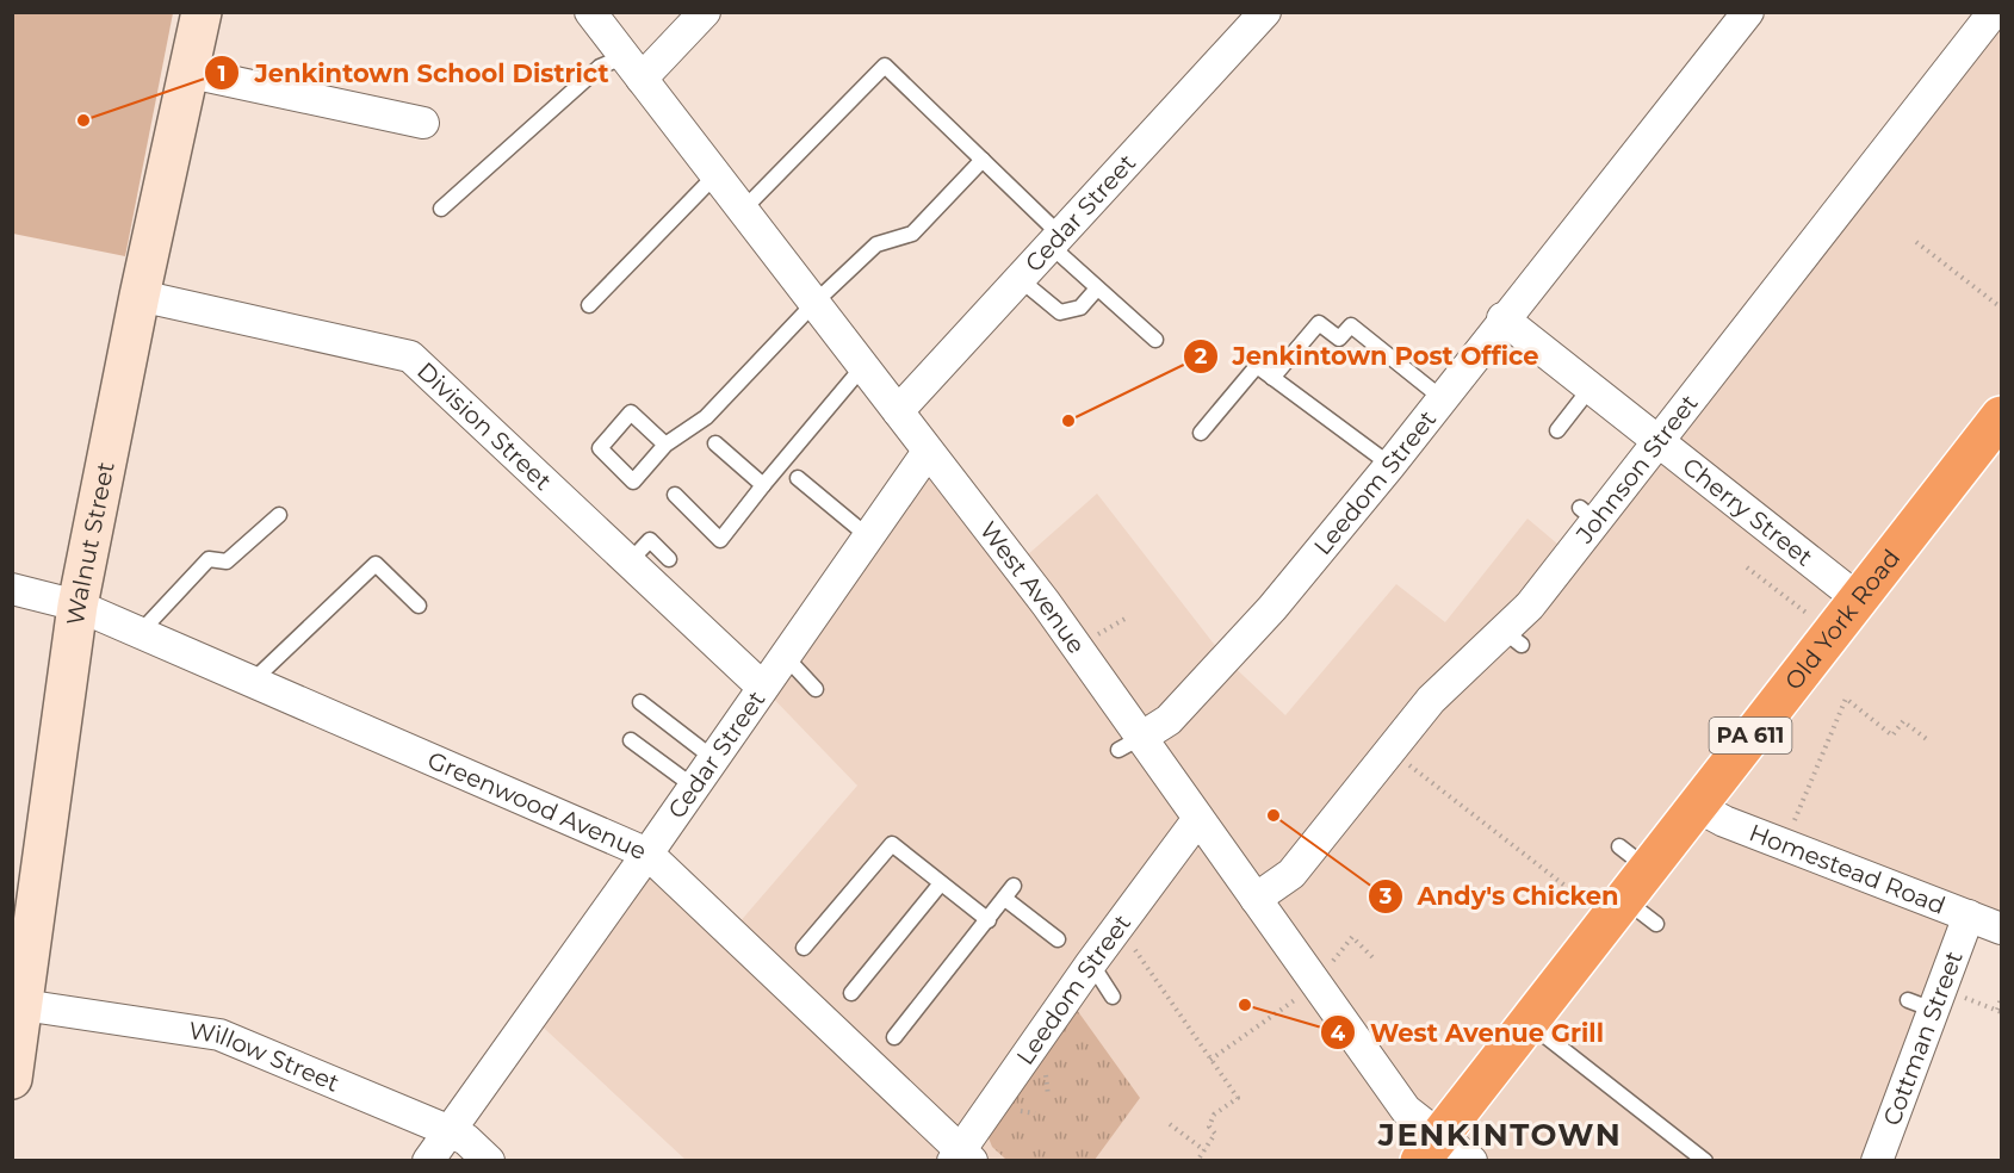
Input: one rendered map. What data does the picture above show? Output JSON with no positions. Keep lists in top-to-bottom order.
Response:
{
  "streets": {
    "highway": ["Old York Road", "PA 611"],
    "street": [
      "Cedar Street",
      "Division Street",
      "Johnson Street",
      "Leedom Street",
      "Cherry Street",
      "Walnut Street",
      "West Avenue",
      "Greenwood Avenue",
      "Homestead Road",
      "Cottman Street",
      "Willow Street"
    ]
  },
  "crossings": [
    ["Cedar Street", "Division Street"],
    ["Cedar Street", "West Avenue"],
    ["Cedar Street", "Greenwood Avenue"],
    ["Cedar Street", "Willow Street"],
    ["Division Street", "Walnut Street"],
    ["Johnson Street", "Cherry Street"],
    ["Johnson Street", "West Avenue"],
    ["Leedom Street", "Cherry Street"],
    ["Leedom Street", "West Avenue"],
    ["Leedom Street", "Greenwood Avenue"],
    ["Cherry Street", "Old York Road"],
    ["Walnut Street", "Greenwood Avenue"],
    ["Walnut Street", "Willow Street"],
    ["West Avenue", "Old York Road"],
    ["Old York Road", "Homestead Road"],
    ["Homestead Road", "Cottman Street"]
  ],
  "districts": ["JENKINTOWN"],
  "places": [
    "Jenkintown School District",
    "Jenkintown Post Office",
    "Andy's Chicken",
    "West Avenue Grill"
  ]
}
